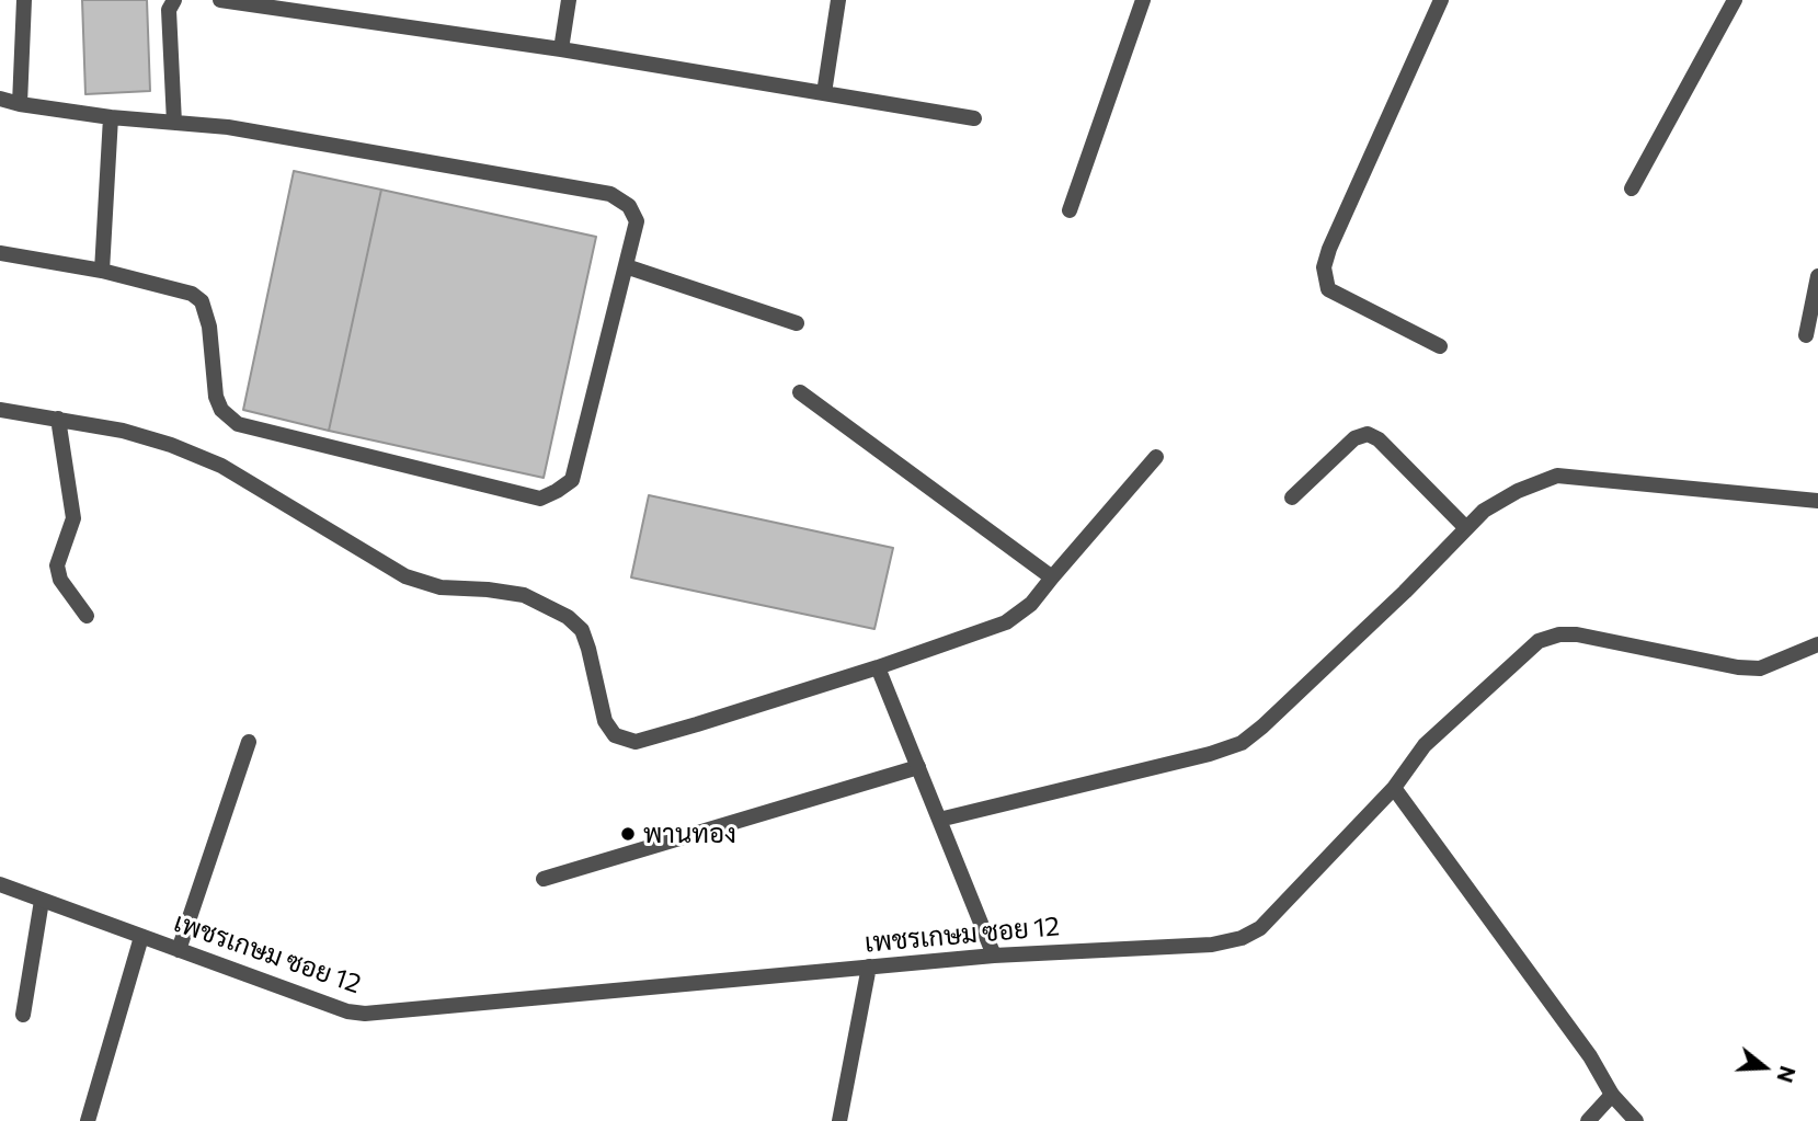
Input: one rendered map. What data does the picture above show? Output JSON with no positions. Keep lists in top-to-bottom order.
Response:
{
  "streets": {
    "street": ["เพชรเกษม ซอย 12"]
  },
  "places": ["พานทอง"],
  "north": "right"
}
